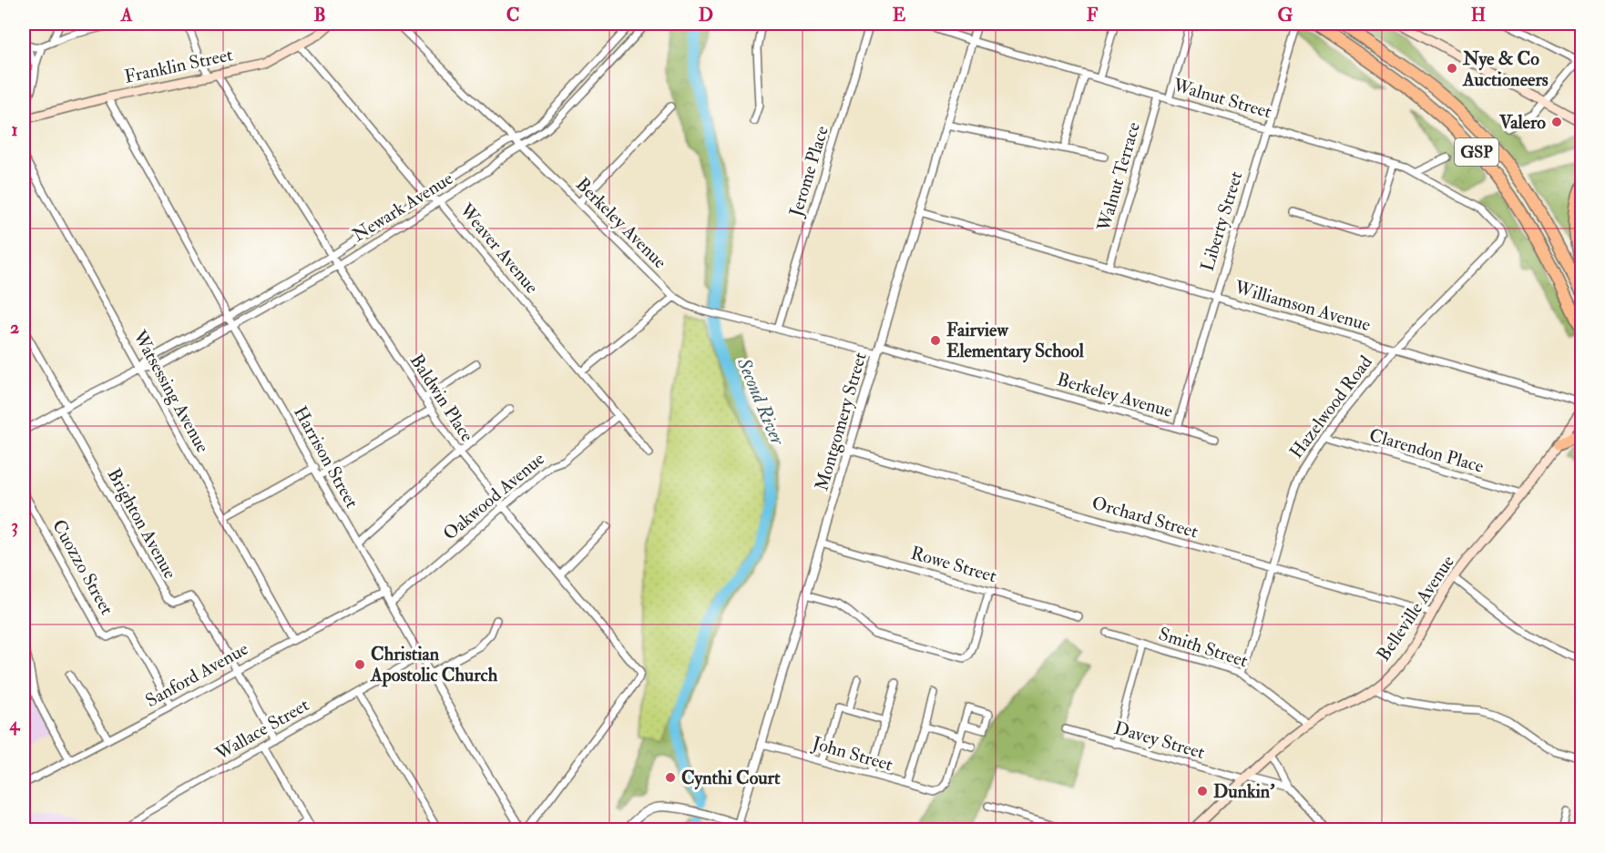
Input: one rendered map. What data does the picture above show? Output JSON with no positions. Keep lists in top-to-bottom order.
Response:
{
  "streets": {
    "highway": ["GSP"],
    "main road": ["Franklin Street", "Belleville Avenue"],
    "street": [
      "Walnut Street",
      "Jerome Place",
      "Walnut Terrace",
      "Newark Avenue",
      "Liberty Street",
      "Berkeley Avenue",
      "Weaver Avenue",
      "Williamson Avenue",
      "Watsessing Avenue",
      "Baldwin Place",
      "Hazelwood Road",
      "Montgomery Street",
      "Clarendon Place",
      "Harrison Street",
      "Oakwood Avenue",
      "Orchard Street",
      "Brighton Avenue",
      "Rowe Street",
      "Cuozzo Street",
      "Smith Street",
      "Sanford Avenue",
      "Wallace Street",
      "Davey Street",
      "John Street"
    ]
  },
  "crossings": [
    ["Franklin Street", "Weaver Avenue"],
    ["Franklin Street", "Baldwin Place"],
    ["Franklin Street", "Harrison Street"],
    ["Walnut Street", "Walnut Terrace"],
    ["Walnut Street", "Liberty Street"],
    ["Walnut Street", "Hazelwood Road"],
    ["Walnut Street", "Montgomery Street"],
    ["Jerome Place", "Berkeley Avenue"],
    ["Walnut Terrace", "Williamson Avenue"],
    ["Newark Avenue", "Berkeley Avenue"],
    ["Newark Avenue", "Weaver Avenue"],
    ["Newark Avenue", "Watsessing Avenue"],
    ["Newark Avenue", "Baldwin Place"],
    ["Newark Avenue", "Harrison Street"],
    ["Newark Avenue", "Brighton Avenue"],
    ["Liberty Street", "Berkeley Avenue"],
    ["Liberty Street", "Williamson Avenue"],
    ["Berkeley Avenue", "Montgomery Street"],
    ["Weaver Avenue", "Oakwood Avenue"],
    ["Williamson Avenue", "Hazelwood Road"],
    ["Williamson Avenue", "Montgomery Street"],
    ["Watsessing Avenue", "Sanford Avenue"],
    ["Baldwin Place", "Oakwood Avenue"],
    ["Hazelwood Road", "Clarendon Place"],
    ["Hazelwood Road", "Orchard Street"],
    ["Hazelwood Road", "Smith Street"],
    ["Montgomery Street", "Orchard Street"],
    ["Montgomery Street", "Rowe Street"],
    ["Montgomery Street", "John Street"],
    ["Clarendon Place", "Belleville Avenue"],
    ["Harrison Street", "Oakwood Avenue"],
    ["Harrison Street", "Sanford Avenue"],
    ["Harrison Street", "Wallace Street"],
    ["Orchard Street", "Belleville Avenue"],
    ["Brighton Avenue", "Sanford Avenue"],
    ["Brighton Avenue", "Wallace Street"],
    ["Cuozzo Street", "Sanford Avenue"],
    ["Belleville Avenue", "Smith Street"],
    ["Belleville Avenue", "Davey Street"]
  ],
  "water": ["Second River"],
  "places": [
    "Nye & Co Auctioneers",
    "Valero",
    "Fairview Elementary School",
    "Christian Apostolic Church",
    "Cynthi Court",
    "Dunkin'"
  ],
  "grid": {
    "columns": [
      "A",
      "B",
      "C",
      "D",
      "E",
      "F",
      "G",
      "H"
    ],
    "rows": [
      "1",
      "2",
      "3",
      "4"
    ]
  }
}
